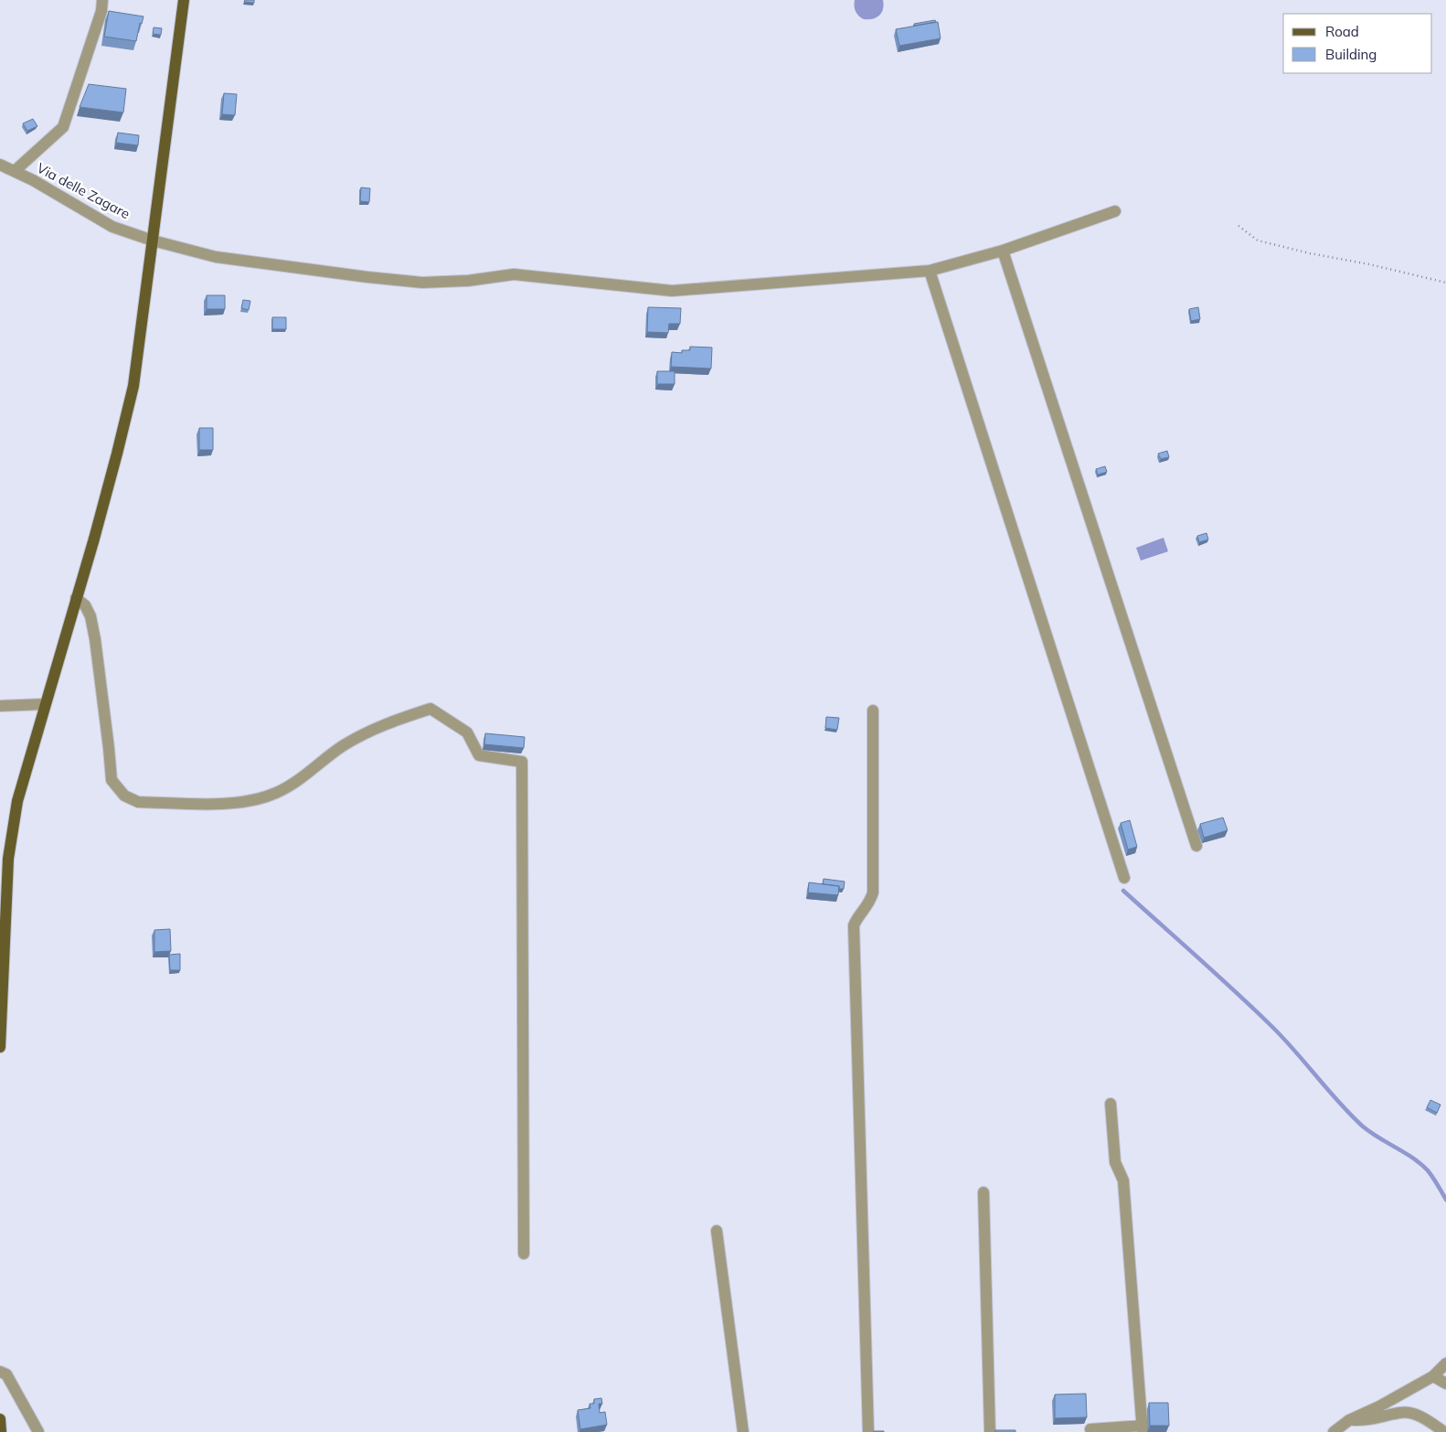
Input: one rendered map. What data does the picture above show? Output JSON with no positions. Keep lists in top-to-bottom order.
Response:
{
  "streets": {
    "street": ["Via delle Zagare"]
  },
  "legend": ["Road", "Building"]
}
